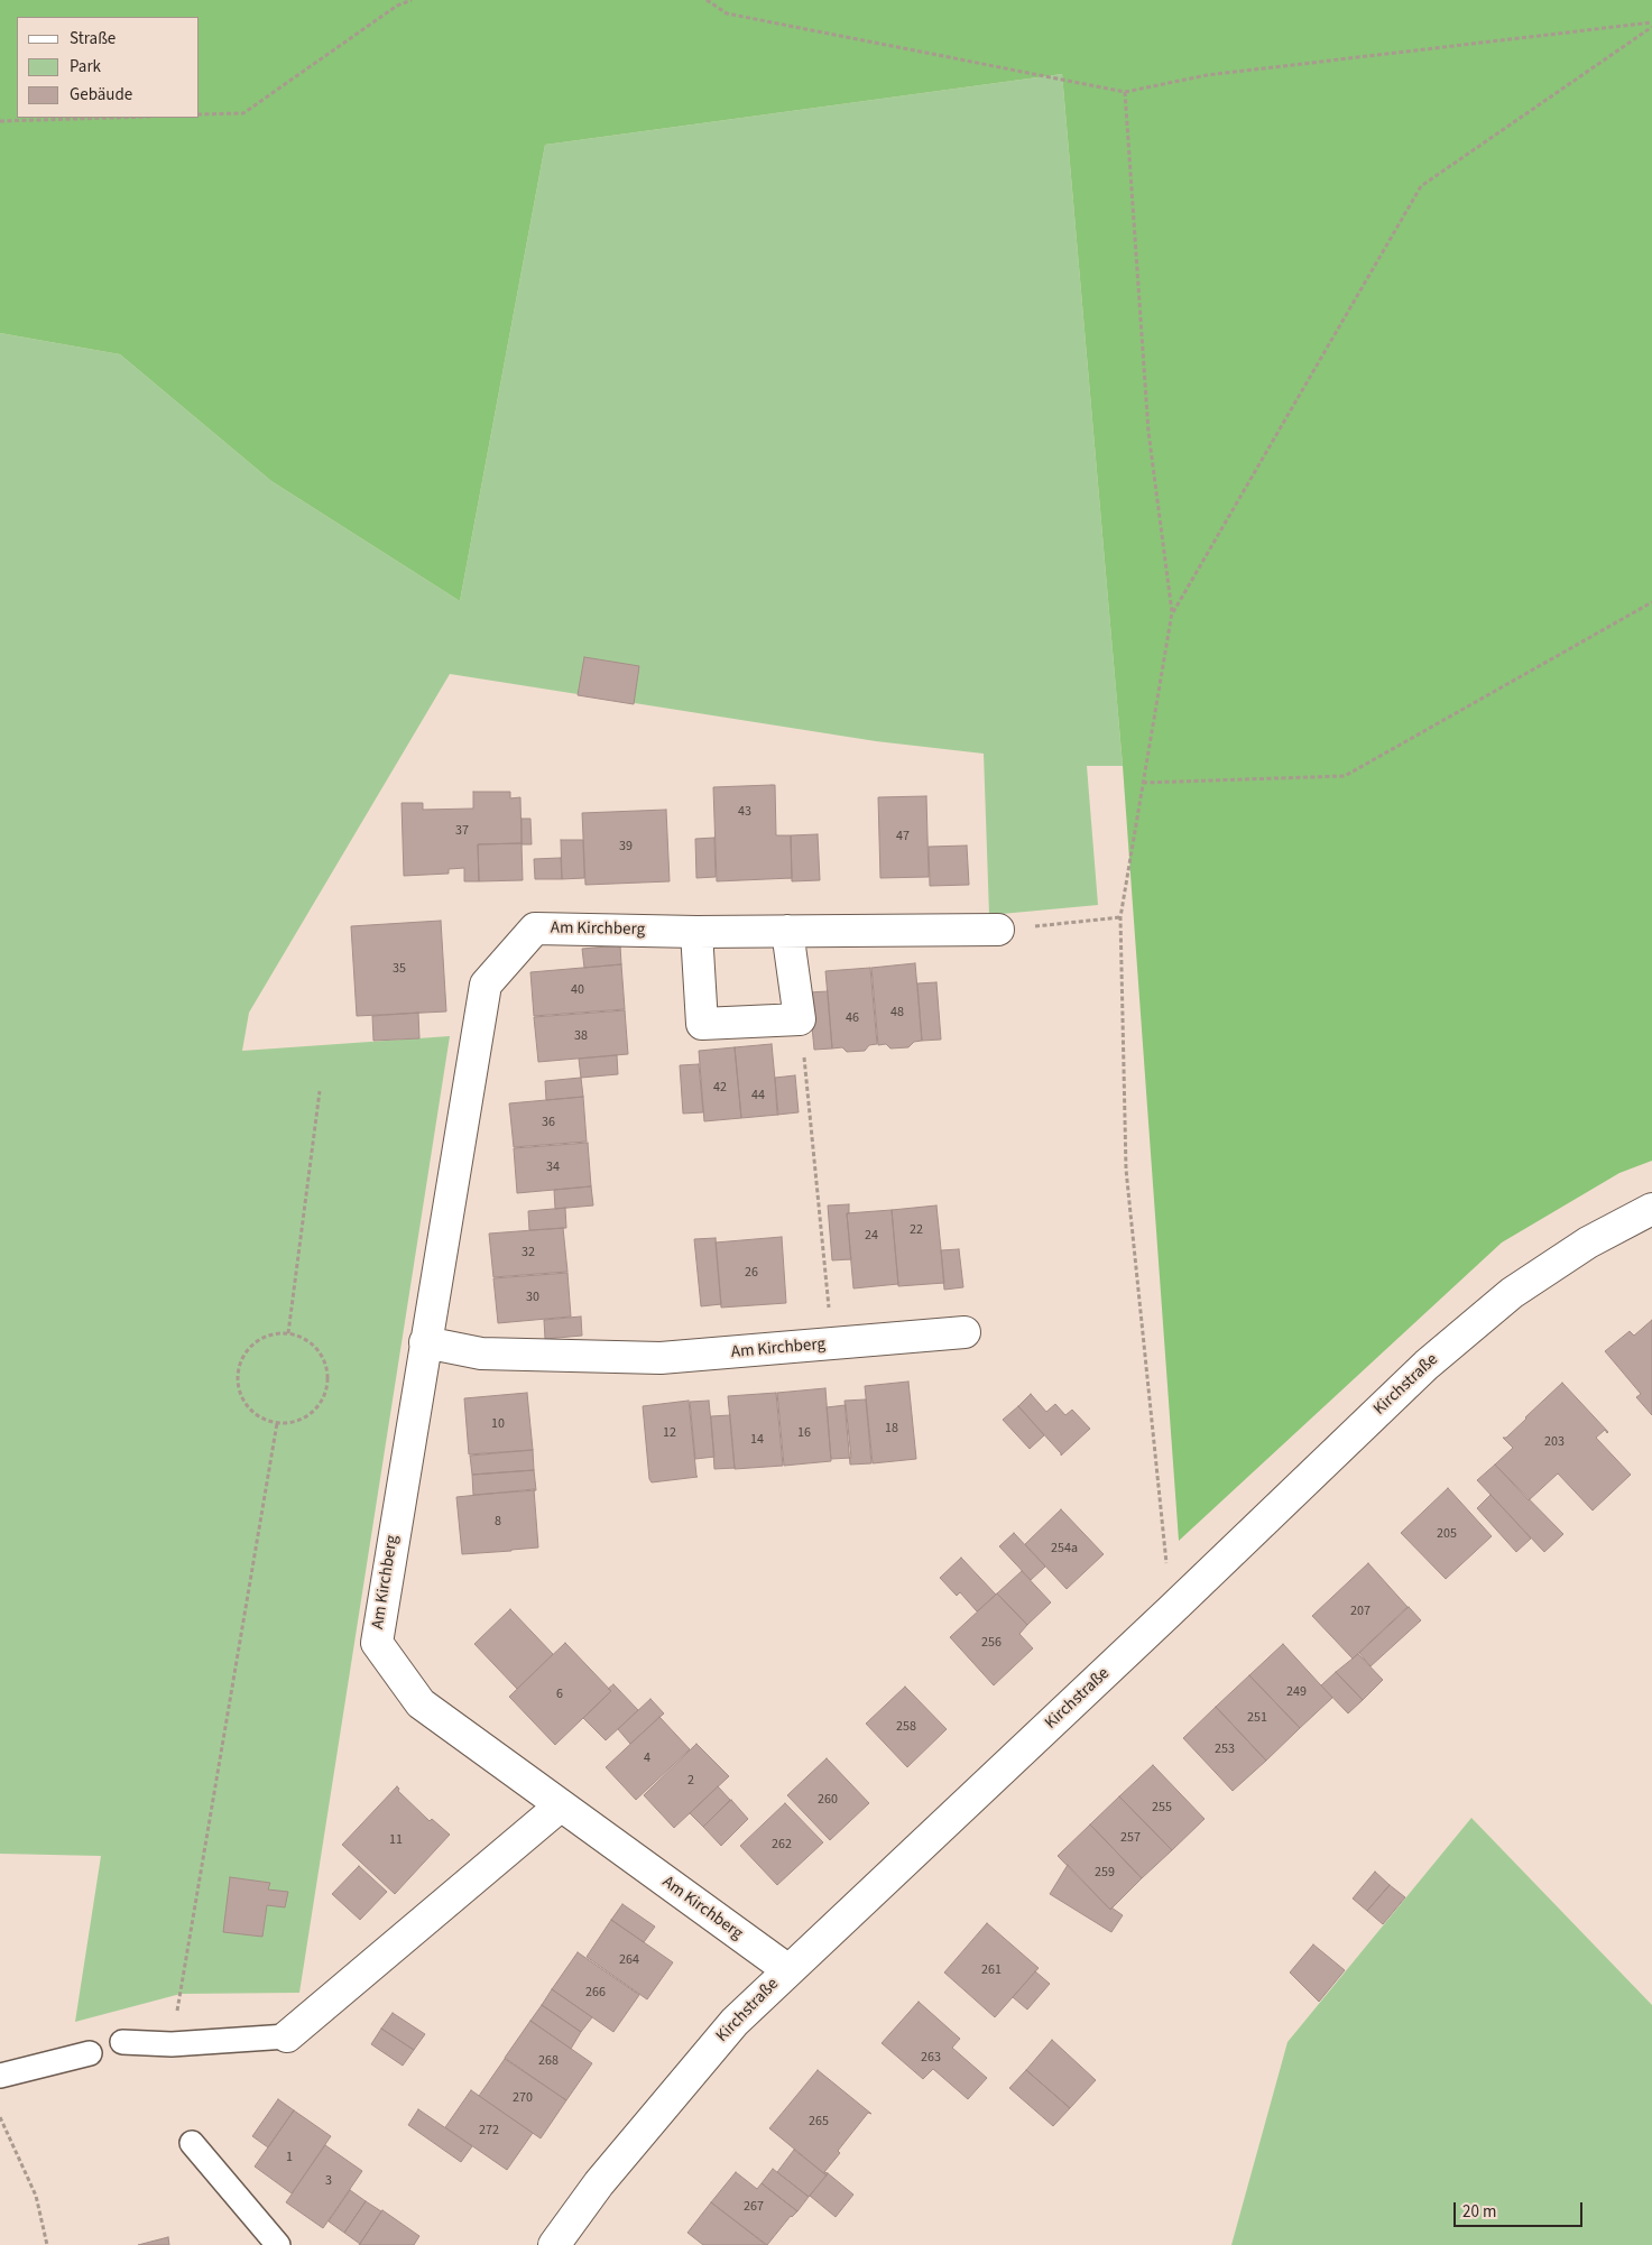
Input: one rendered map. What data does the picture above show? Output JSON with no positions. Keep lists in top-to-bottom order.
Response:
{
  "streets": {
    "street": ["Am Kirchberg", "Kirchstraße"]
  },
  "crossings": [
    ["Am Kirchberg", "Kirchstraße"]
  ],
  "house_numbers": [
    "43",
    "37",
    "47",
    "39",
    "35",
    "40",
    "48",
    "46",
    "38",
    "42",
    "44",
    "36",
    "34",
    "22",
    "24",
    "32",
    "26",
    "30",
    "10",
    "18",
    "12",
    "16",
    "14",
    "203",
    "8",
    "205",
    "254a",
    "207",
    "256",
    "249",
    "6",
    "251",
    "258",
    "253",
    "4",
    "2",
    "260",
    "255",
    "257",
    "11",
    "262",
    "259",
    "264",
    "261",
    "266",
    "263",
    "268",
    "270",
    "265",
    "272",
    "1",
    "3",
    "267"
  ],
  "legend": ["Straße", "Park", "Gebäude"],
  "scale_bar": "20 m"
}
